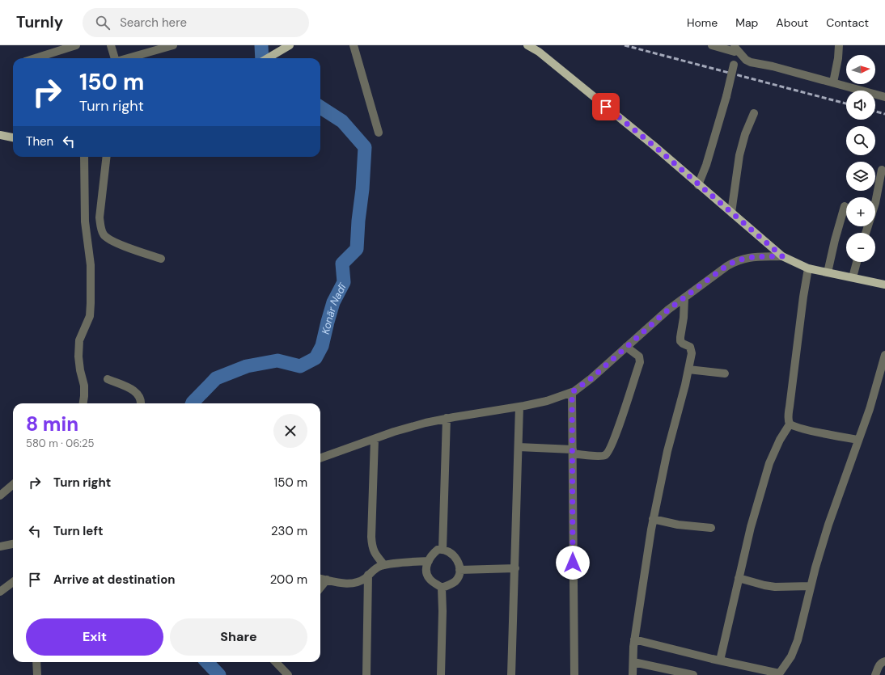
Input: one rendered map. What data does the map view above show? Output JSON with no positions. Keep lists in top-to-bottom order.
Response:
{
  "water": ["Konār Nadī"],
  "north": "right",
  "page": {
    "header": "Turnly",
    "search": "Search here",
    "nav": [
      "Home",
      "Map",
      "About",
      "Contact"
    ],
    "map_buttons": ["+", "−"],
    "turn": ["150 m", "Turn right"],
    "then": "Then",
    "heading": ["8 min", "580 m · 06:25"],
    "list": [
      {
        "name": "Turn right",
        "value": "150 m"
      },
      {
        "name": "Turn left",
        "value": "230 m"
      },
      {
        "name": "Arrive at destination",
        "value": "200 m"
      }
    ],
    "buttons": ["Exit", "Share"]
  }
}
